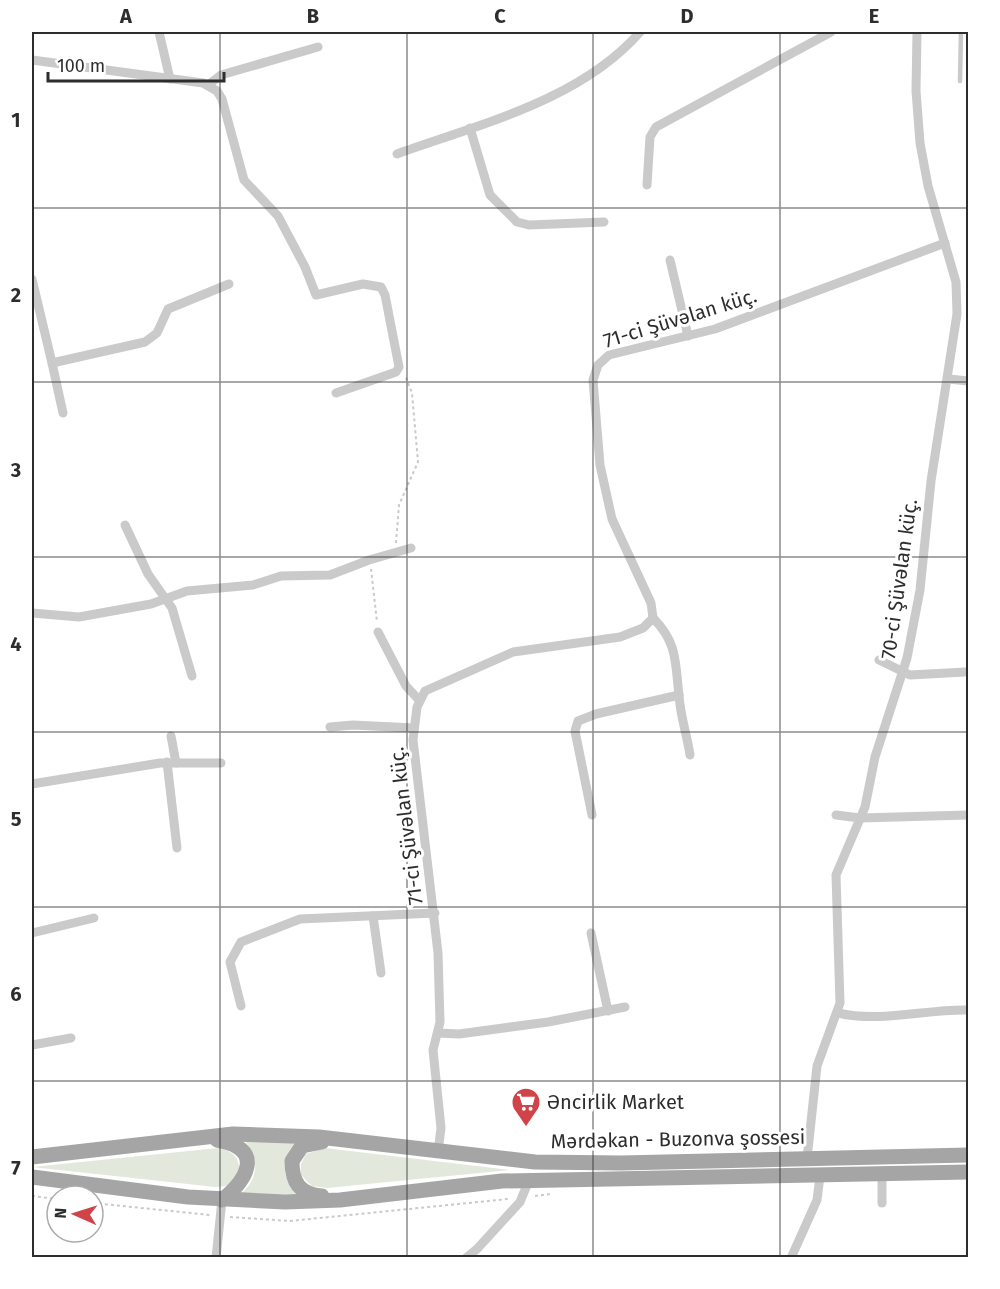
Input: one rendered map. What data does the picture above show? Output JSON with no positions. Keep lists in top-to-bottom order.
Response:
{
  "streets": {
    "main road": ["Mərdəkan - Buzonva şossesi"],
    "street": ["71-ci Şüvəlan küç.", "70-ci Şüvəlan küç."]
  },
  "crossings": [
    ["71-ci Şüvəlan küç.", "70-ci Şüvəlan küç."],
    ["71-ci Şüvəlan küç.", "Mərdəkan - Buzonva şossesi"],
    ["70-ci Şüvəlan küç.", "Mərdəkan - Buzonva şossesi"]
  ],
  "places": {
    "supermarket": ["Əncirlik Market"]
  },
  "scale_bar": "100 m",
  "north": "left",
  "grid": {
    "columns": [
      "A",
      "B",
      "C",
      "D",
      "E"
    ],
    "rows": [
      "1",
      "2",
      "3",
      "4",
      "5",
      "6",
      "7"
    ]
  }
}
